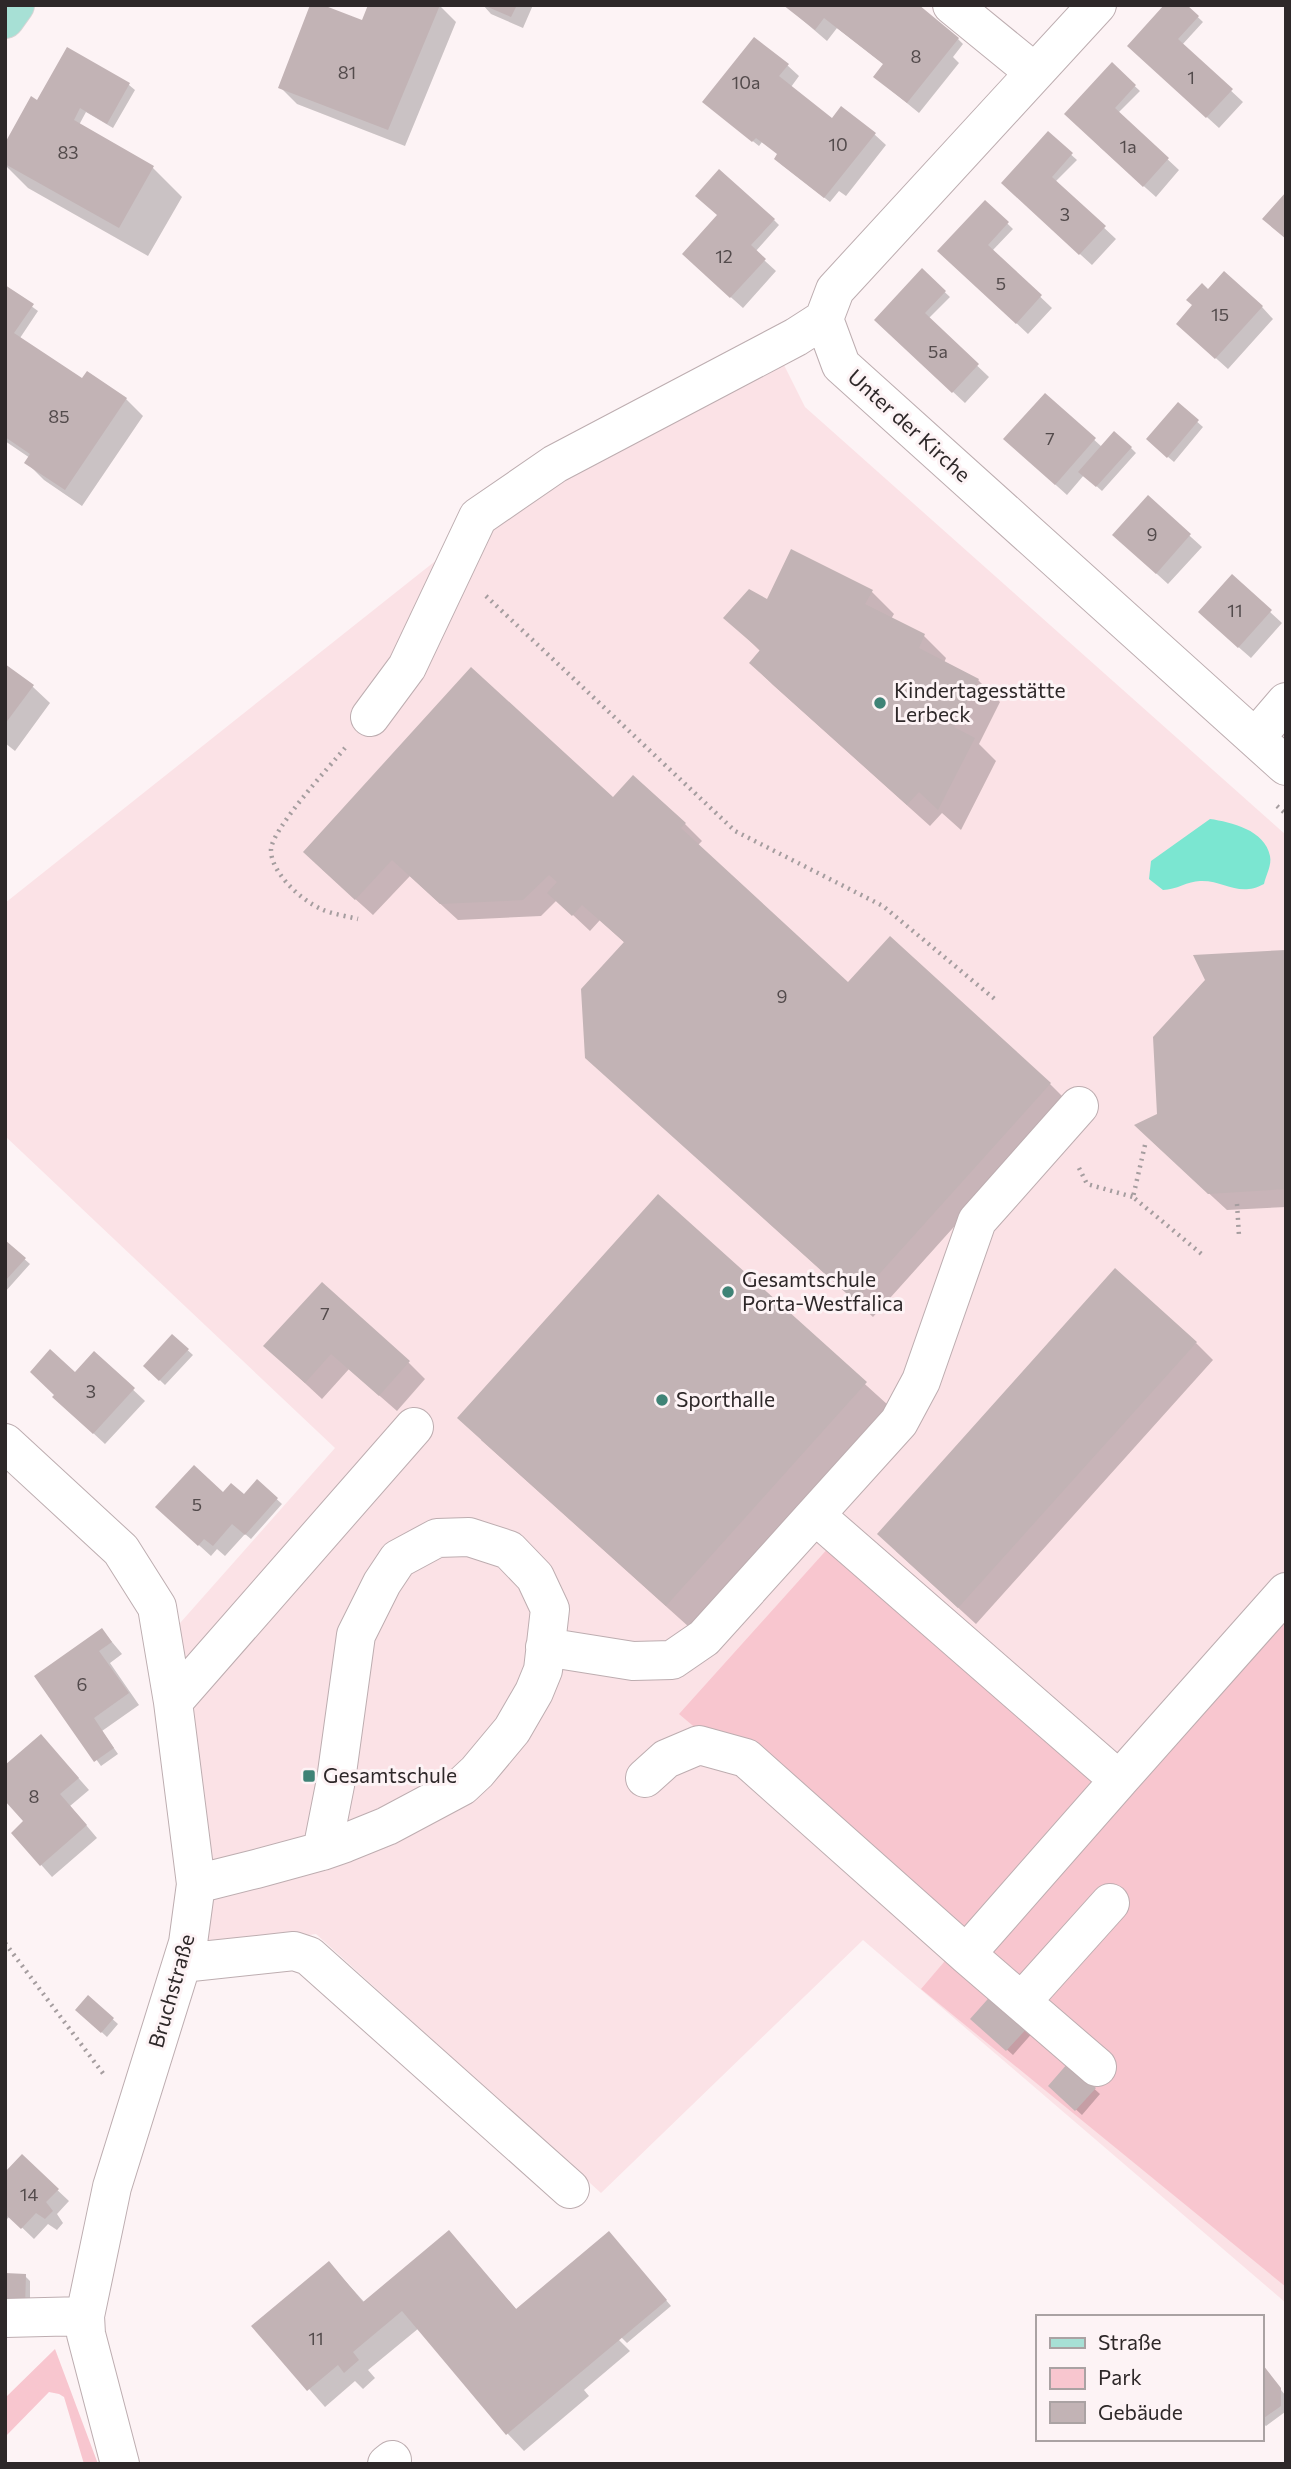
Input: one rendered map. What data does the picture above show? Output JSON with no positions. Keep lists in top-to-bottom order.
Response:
{
  "streets": {
    "street": ["Unter der Kirche", "Bruchstraße"]
  },
  "places": {
    "other": ["Kindertagesstätte Lerbeck", "Gesamtschule Porta-Westfalica", "Sporthalle"],
    "transit": ["Gesamtschule"]
  },
  "house_numbers": [
    "8",
    "81",
    "1",
    "10a",
    "10",
    "1a",
    "83",
    "3",
    "12",
    "5",
    "15",
    "5a",
    "85",
    "7",
    "9",
    "11",
    "9",
    "7",
    "3",
    "5",
    "6",
    "8",
    "14",
    "11"
  ],
  "legend": ["Straße", "Park", "Gebäude"]
}
